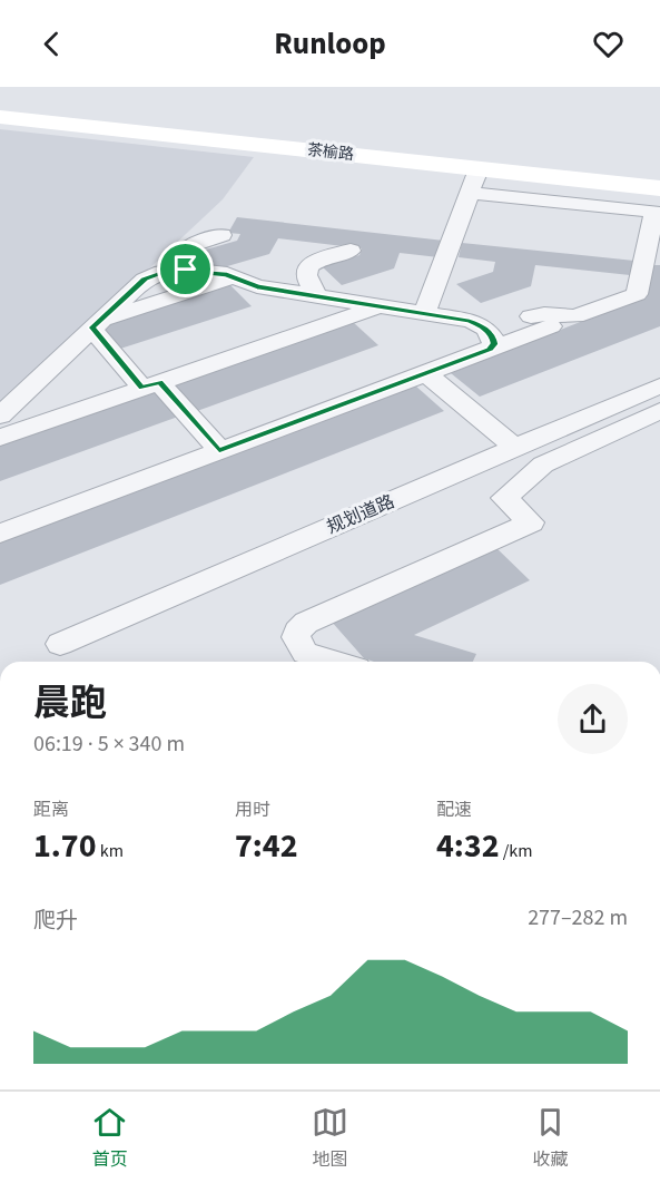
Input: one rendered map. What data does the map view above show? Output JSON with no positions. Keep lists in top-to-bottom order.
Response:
{
  "streets": {
    "street": ["茶榆路", "规划道路"]
  },
  "page": {
    "header": "Runloop",
    "heading": ["晨跑", "06:19 · 5 × 340 m"],
    "stats": [
      ["距离", "1.70 km"],
      ["用时", "7:42"],
      ["配速", "4:32 /km"]
    ],
    "chart": ["爬升", "277–282 m"],
    "tabs": ["首页", "地图", "收藏"]
  }
}
